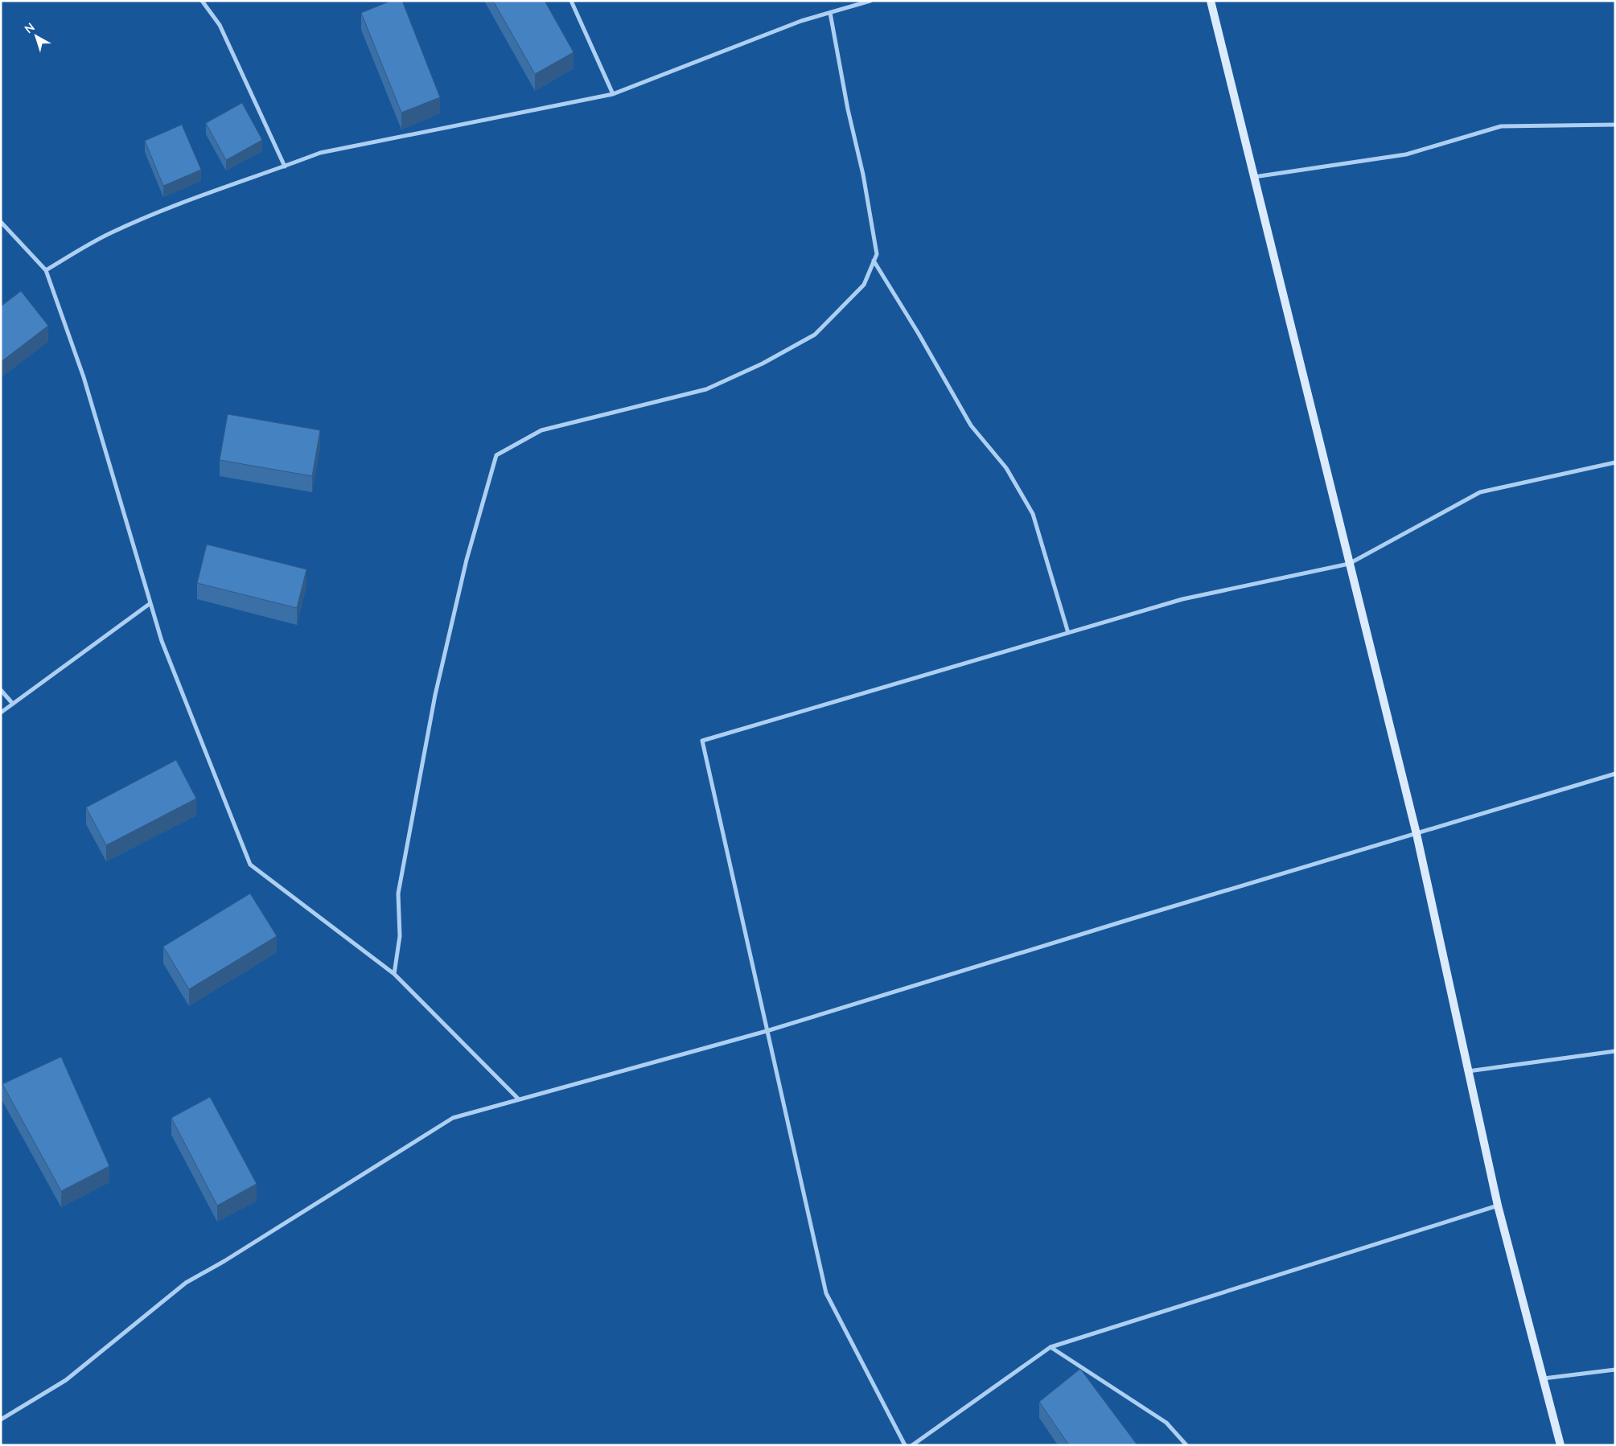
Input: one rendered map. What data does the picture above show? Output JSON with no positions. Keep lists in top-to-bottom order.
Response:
{
  "north": "top left"
}
